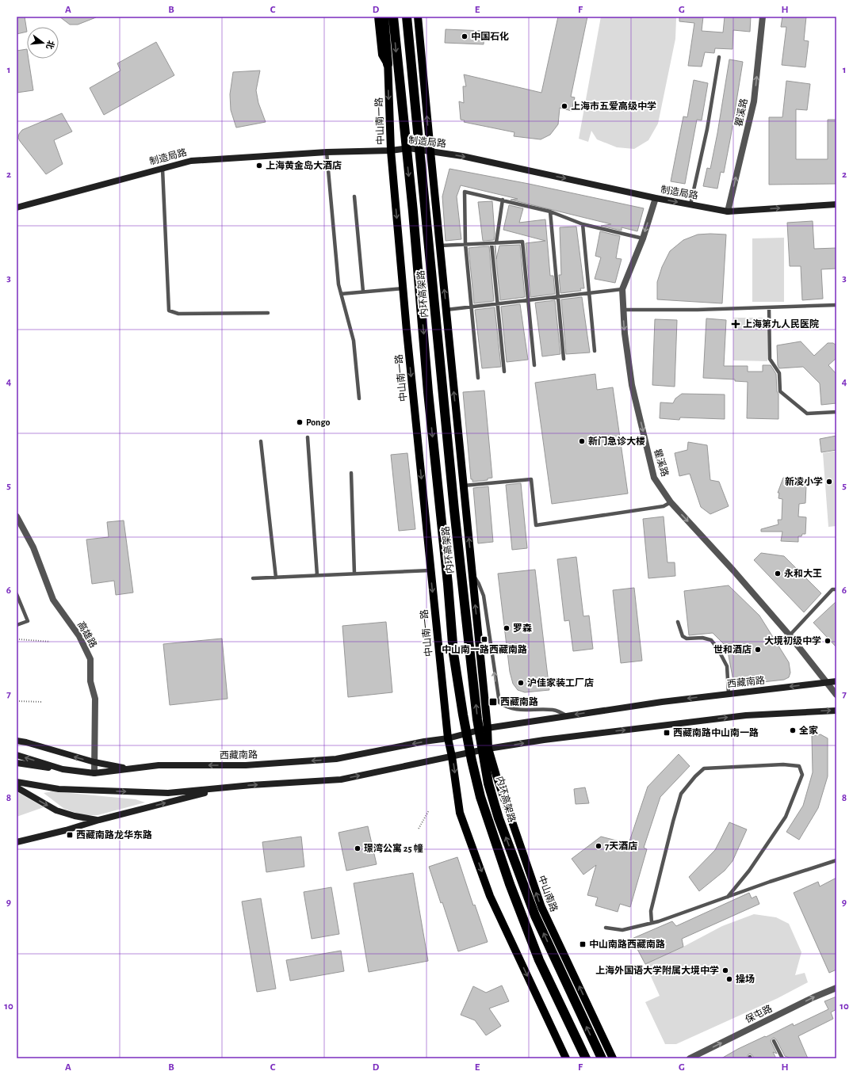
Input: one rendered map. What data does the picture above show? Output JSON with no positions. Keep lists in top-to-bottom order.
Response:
{
  "streets": {
    "highway": ["内环高架路"],
    "main road": [
      "中山南一路",
      "制造局路",
      "西藏南路",
      "中山南路"
    ],
    "street": ["瞿溪路", "高雄路", "保屯路"]
  },
  "crossings": [
    ["瞿溪路", "制造局路"],
    ["瞿溪路", "西藏南路"],
    ["中山南一路", "制造局路"],
    ["中山南一路", "西藏南路"],
    ["高雄路", "西藏南路"],
    ["西藏南路", "中山南路"]
  ],
  "one_way": ["制造局路", "保屯路"],
  "places": {
    "other": [
      "中国石化",
      "上海市五爱高级中学",
      "上海黄金岛大酒店",
      "Pongo",
      "新门急诊大楼",
      "新凌小学",
      "永和大王",
      "罗森",
      "大境初级中学",
      "世和酒店",
      "沪佳家装工厂店",
      "全家",
      "7天酒店",
      "璟湾公寓 25 幢",
      "上海外国语大学附属大境中学",
      "操场"
    ],
    "health": ["上海第九人民医院"],
    "transit": [
      "中山南一路西藏南路",
      "西藏南路",
      "西藏南路中山南一路",
      "西藏南路龙华东路",
      "中山南路西藏南路"
    ]
  },
  "north": "right",
  "grid": {
    "columns": [
      "A",
      "B",
      "C",
      "D",
      "E",
      "F",
      "G",
      "H"
    ],
    "rows": [
      "1",
      "2",
      "3",
      "4",
      "5",
      "6",
      "7",
      "8",
      "9",
      "10"
    ]
  }
}
